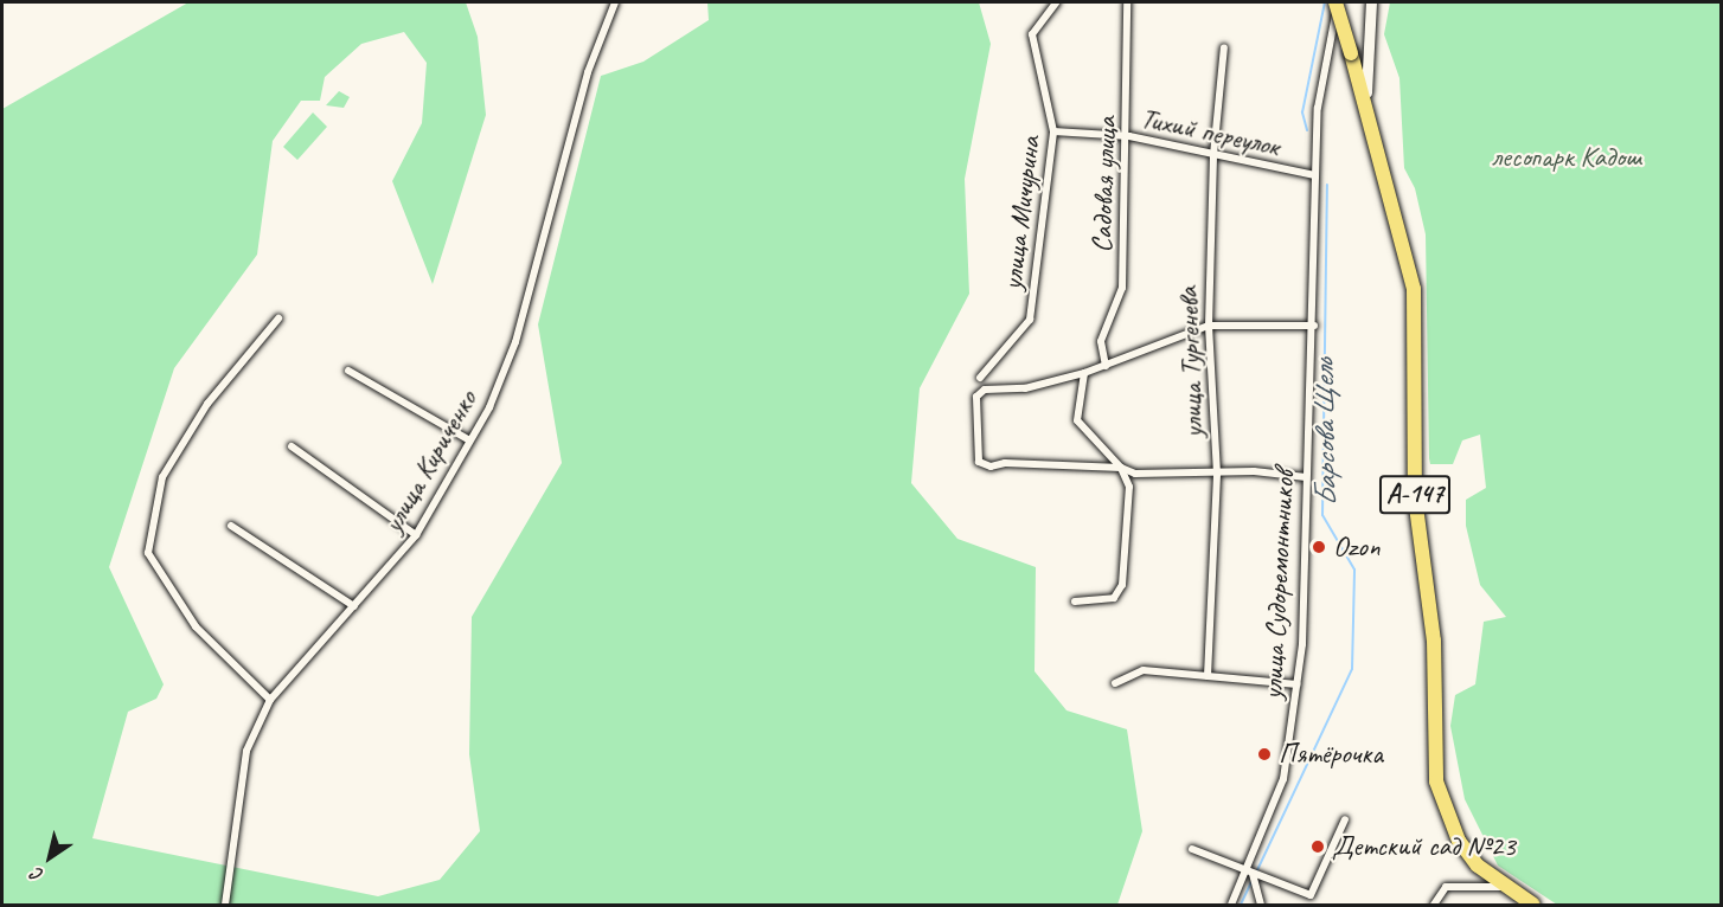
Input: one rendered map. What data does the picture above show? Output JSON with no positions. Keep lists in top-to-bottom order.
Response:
{
  "streets": {
    "highway": ["А-147"],
    "street": [
      "Тихий переулок",
      "Садовая улица",
      "улица Мичурина",
      "улица Тургенева",
      "улица Кириченко",
      "улица Судоремонтников"
    ]
  },
  "crossings": [
    ["Тихий переулок", "Садовая улица"],
    ["Тихий переулок", "улица Мичурина"],
    ["Тихий переулок", "улица Тургенева"],
    ["Тихий переулок", "улица Судоремонтников"],
    ["А-147", "улица Судоремонтников"]
  ],
  "water": ["Барсова Щель"],
  "parks": ["лесопарк Кадош"],
  "places": ["Ozon", "Пятёрочка", "Детский сад №23"],
  "north": "bottom left"
}
